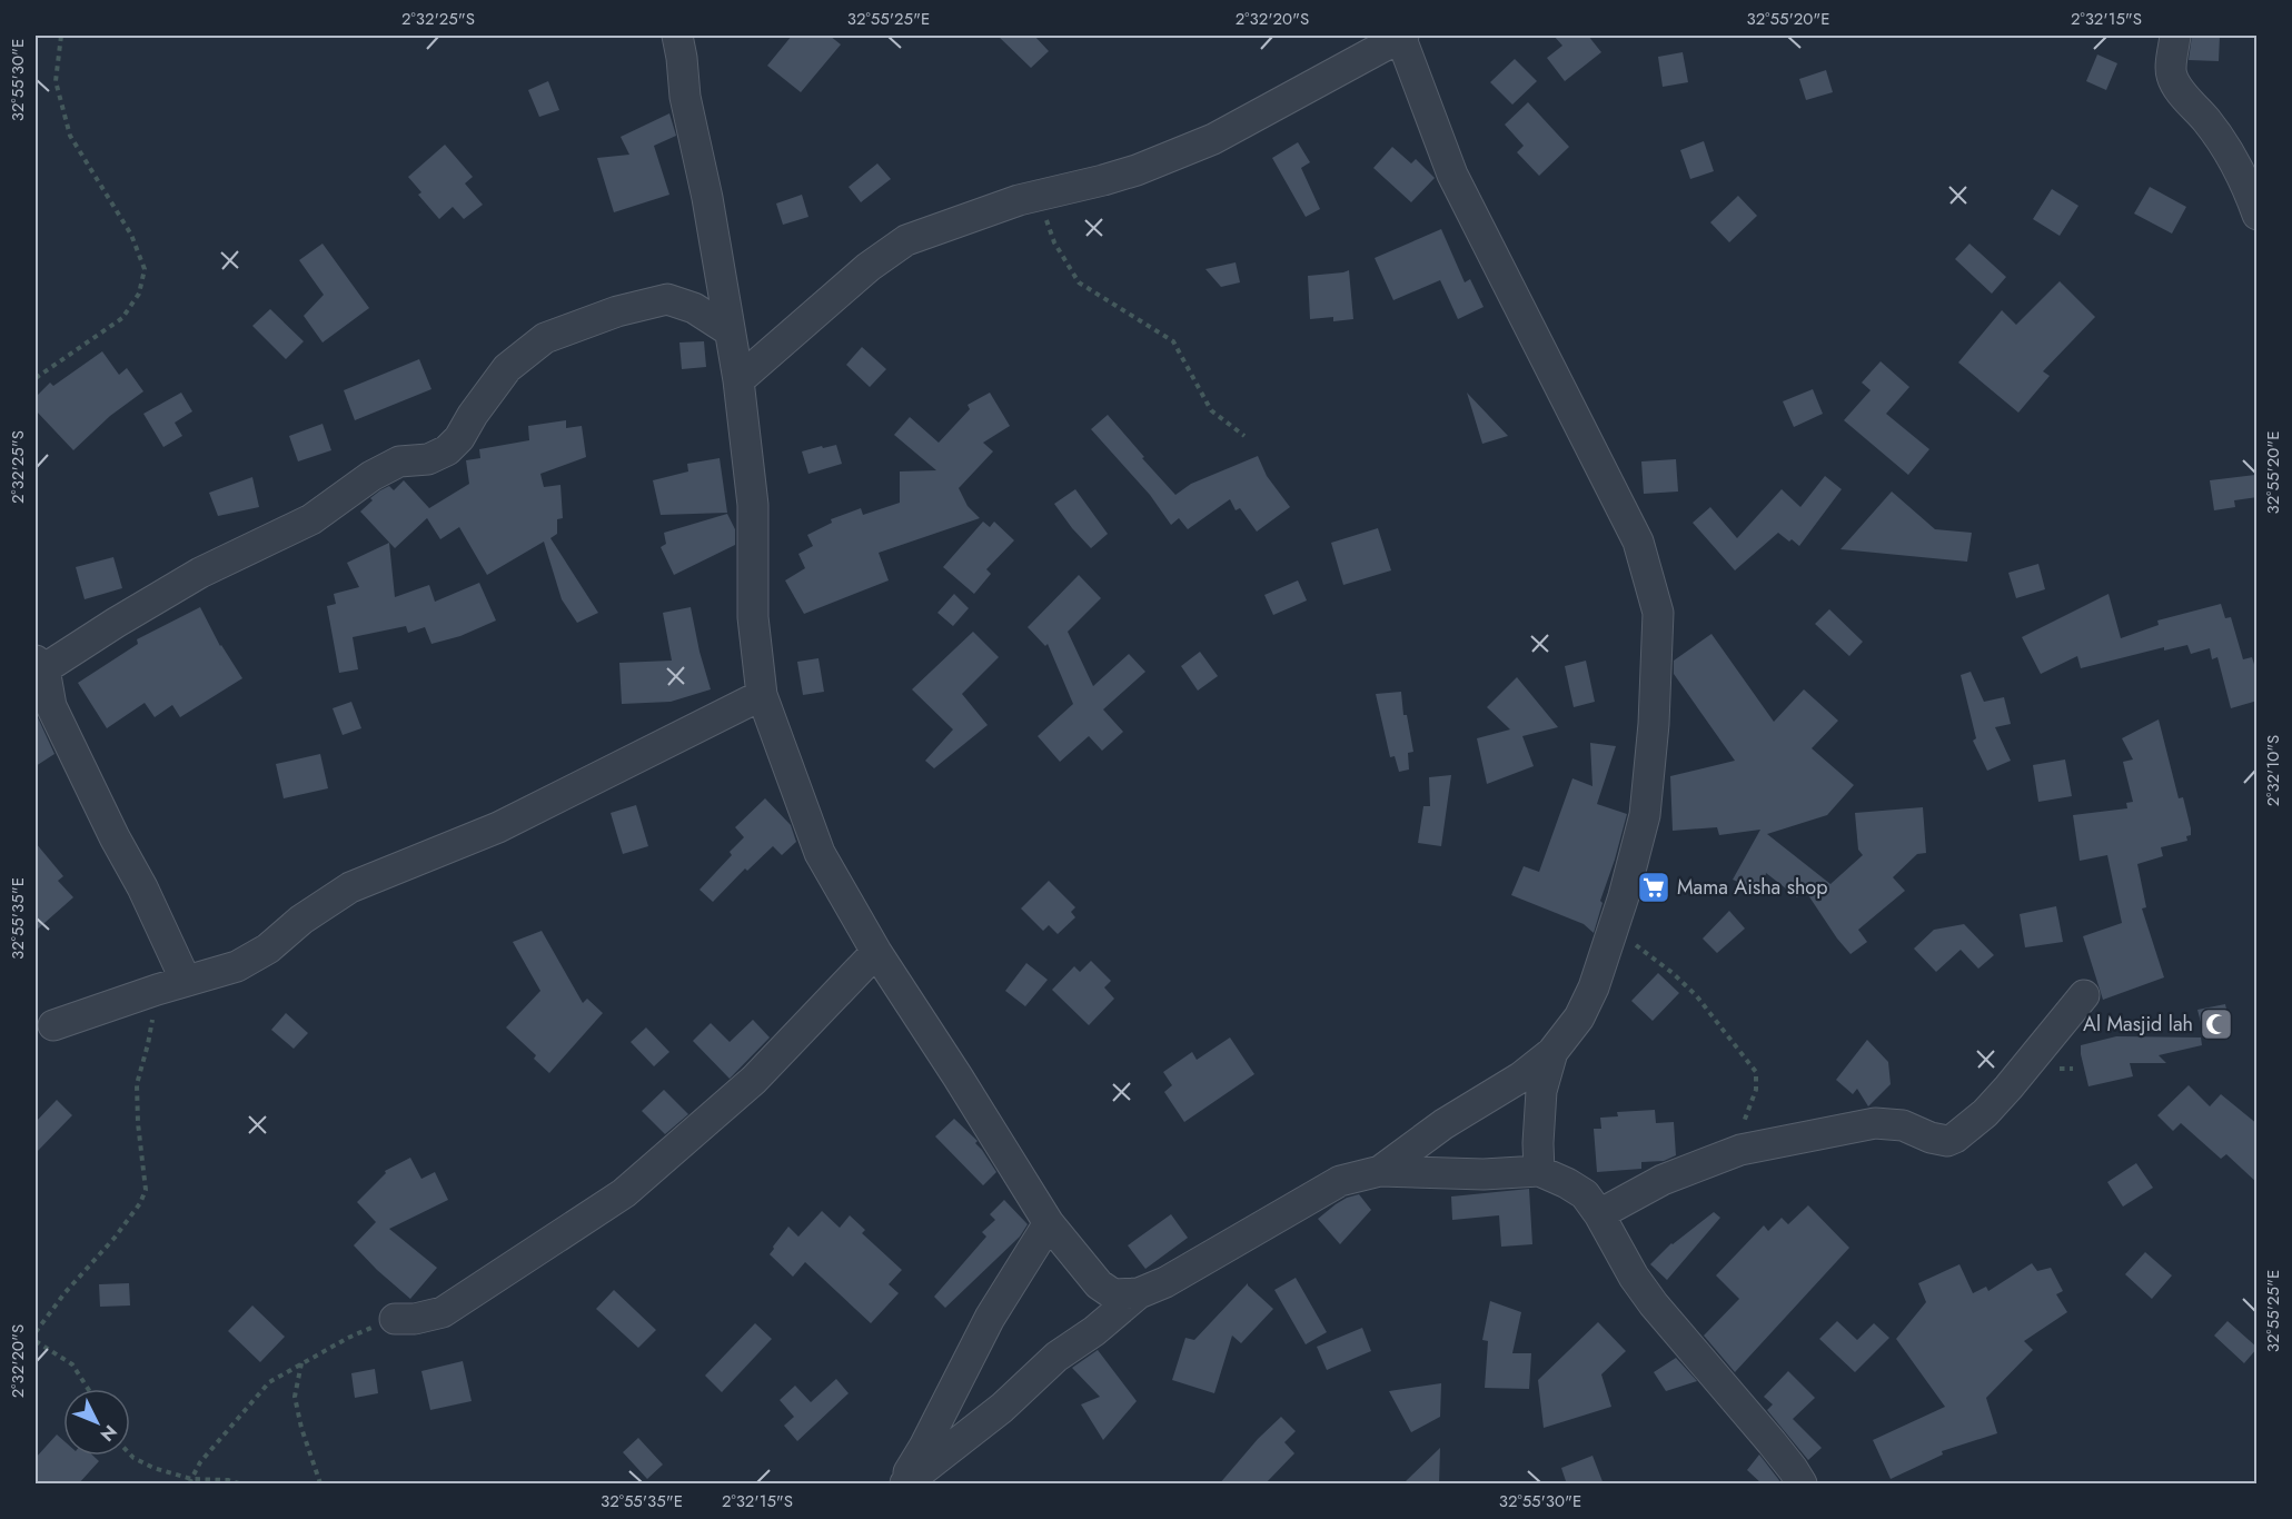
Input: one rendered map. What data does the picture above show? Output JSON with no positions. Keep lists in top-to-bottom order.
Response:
{
  "places": {
    "supermarket": ["Mama Aisha shop"],
    "mosque": ["Al Masjid lah"]
  },
  "north": "bottom right",
  "coordinates": [
    "2°32'25\"S",
    "32°55'25\"E",
    "2°32'20\"S",
    "32°55'20\"E",
    "2°32'15\"S",
    "32°55'30\"E",
    "2°32'10\"S",
    "32°55'35\"E"
  ]
}
